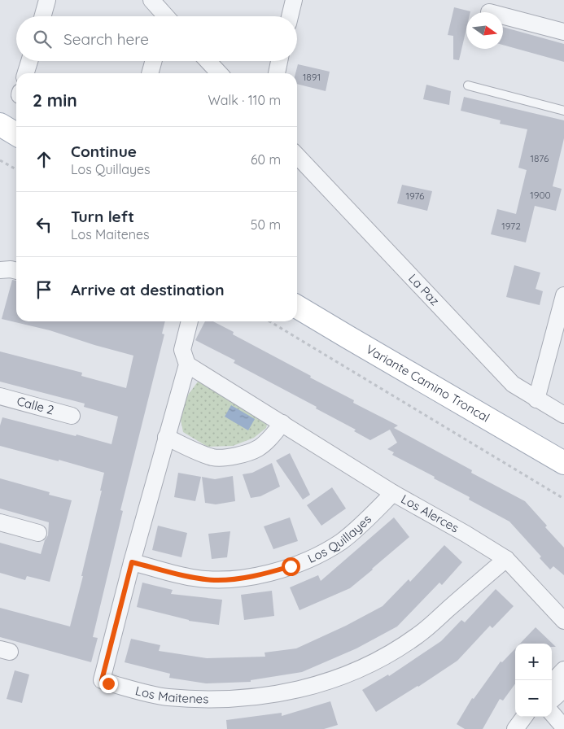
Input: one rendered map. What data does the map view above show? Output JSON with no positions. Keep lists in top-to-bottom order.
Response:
{
  "streets": {
    "main road": ["Variante Camino Troncal"],
    "street": [
      "La Paz",
      "Calle 2",
      "Los Alerces",
      "Los Quillayes",
      "Los Maitenes"
    ]
  },
  "crossings": [
    ["Los Alerces", "Los Quillayes"],
    ["Los Alerces", "Los Maitenes"],
    ["Los Quillayes", "Los Maitenes"]
  ],
  "house_numbers": [
    "1891",
    "1876",
    "1900",
    "1976",
    "1972"
  ],
  "north": "right",
  "page": {
    "search": "Search here",
    "heading": ["2 min", "Walk · 110 m"],
    "list": [
      ["Continue", "Los Quillayes", "60 m"],
      ["Turn left", "Los Maitenes", "50 m"],
      "Arrive at destination"
    ],
    "map_buttons": ["+", "−"]
  }
}
